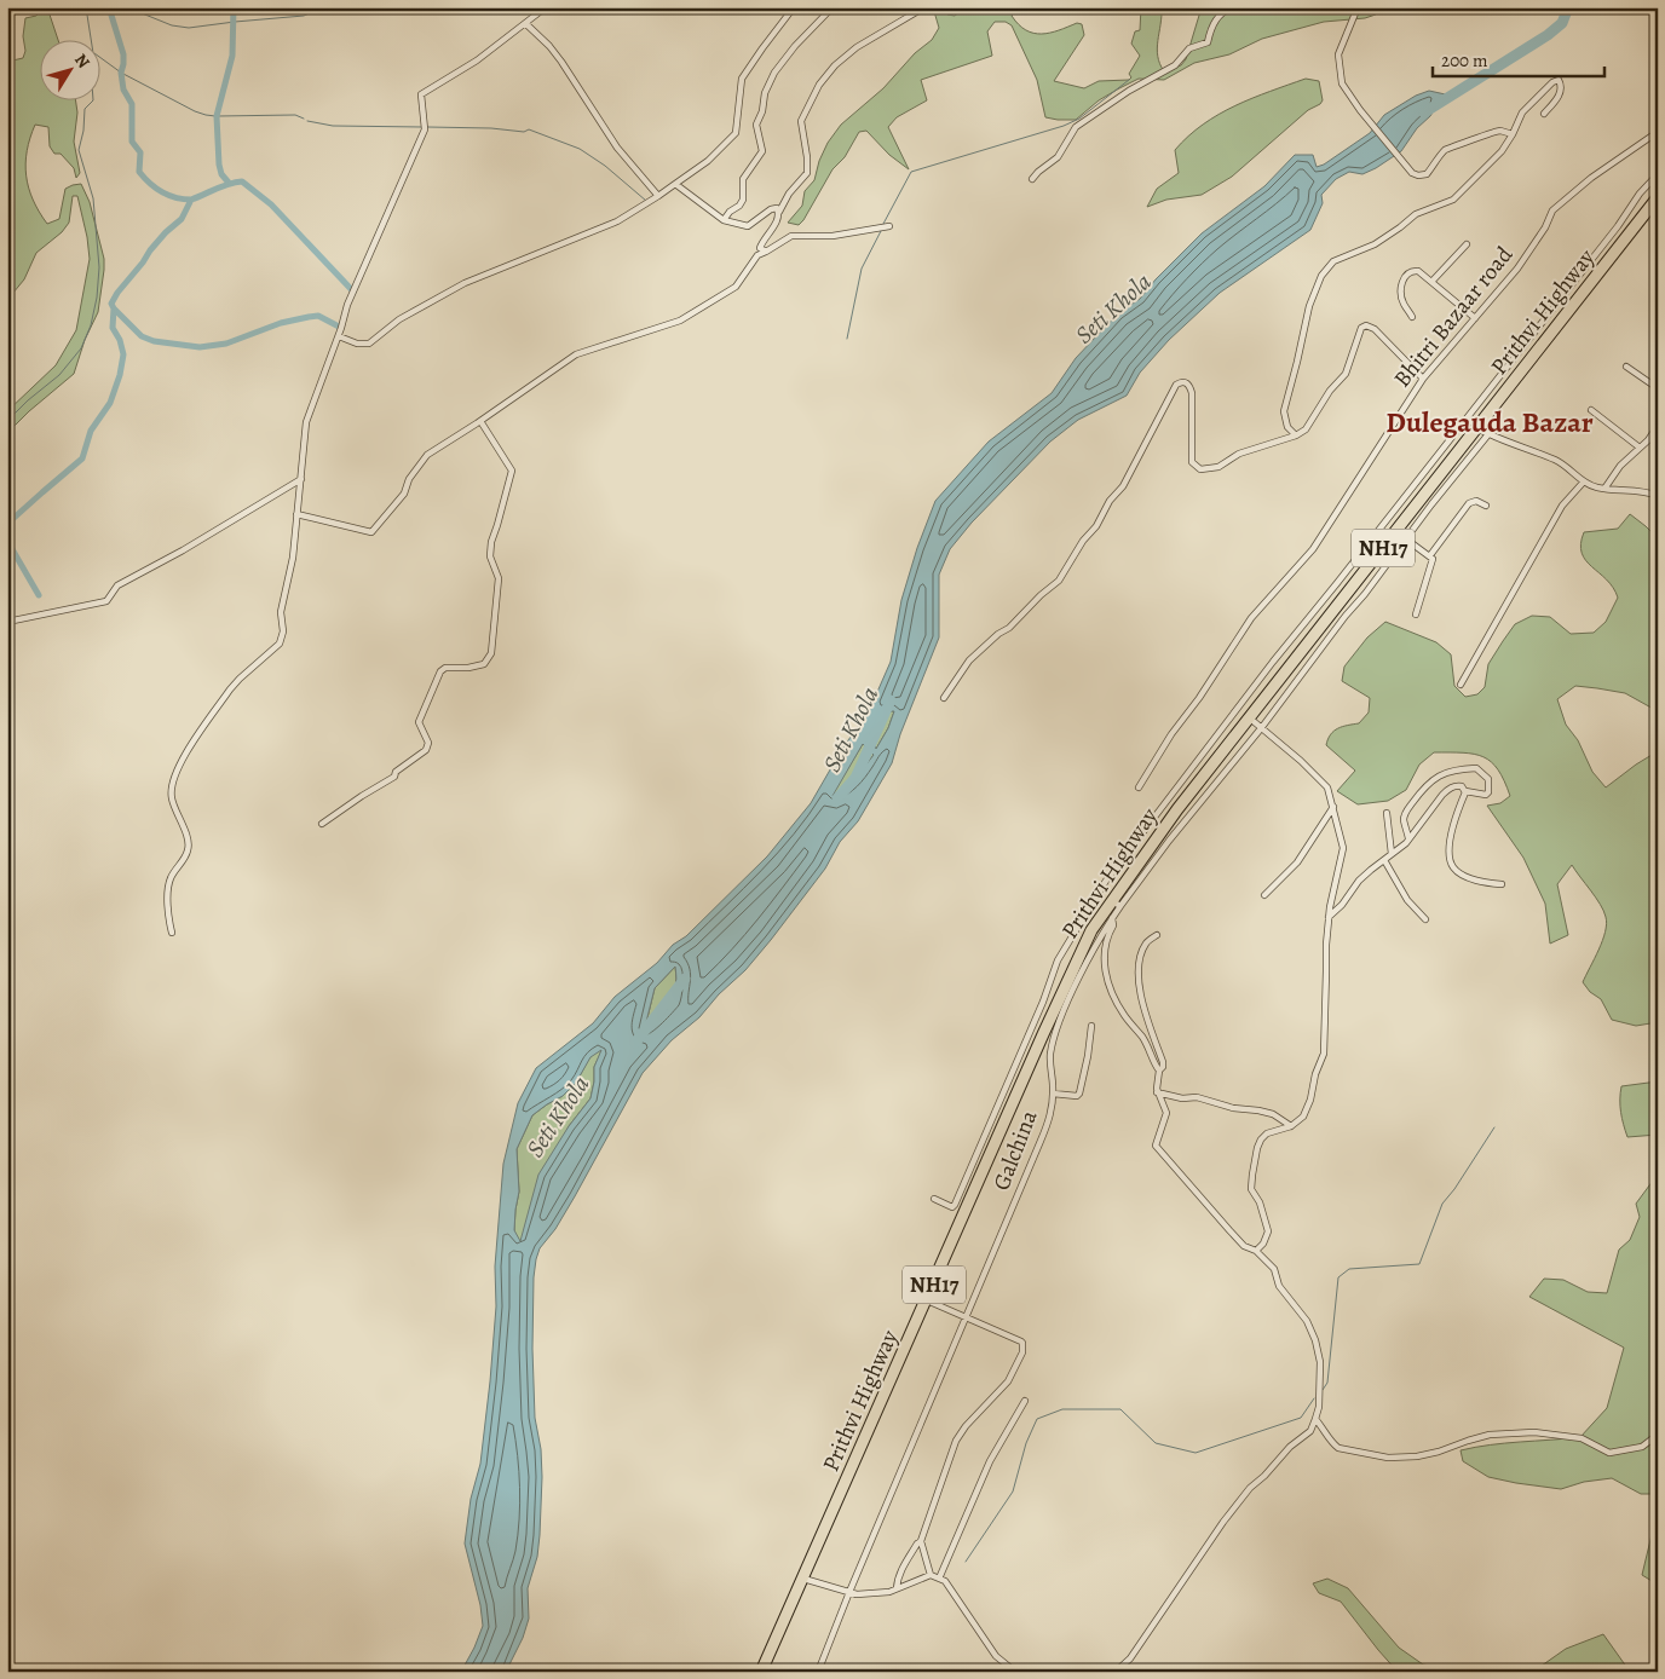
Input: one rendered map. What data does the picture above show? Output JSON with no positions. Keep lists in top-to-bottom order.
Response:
{
  "streets": {
    "highway": ["Prithvi Highway", "NH17"],
    "street": ["Bhitri Bazaar road", "Galchina"]
  },
  "crossings": [
    ["Prithvi Highway", "Galchina"]
  ],
  "districts": ["Dulegauda Bazar"],
  "water": ["Seti Khola"],
  "scale_bar": "200 m",
  "north": "top right"
}
